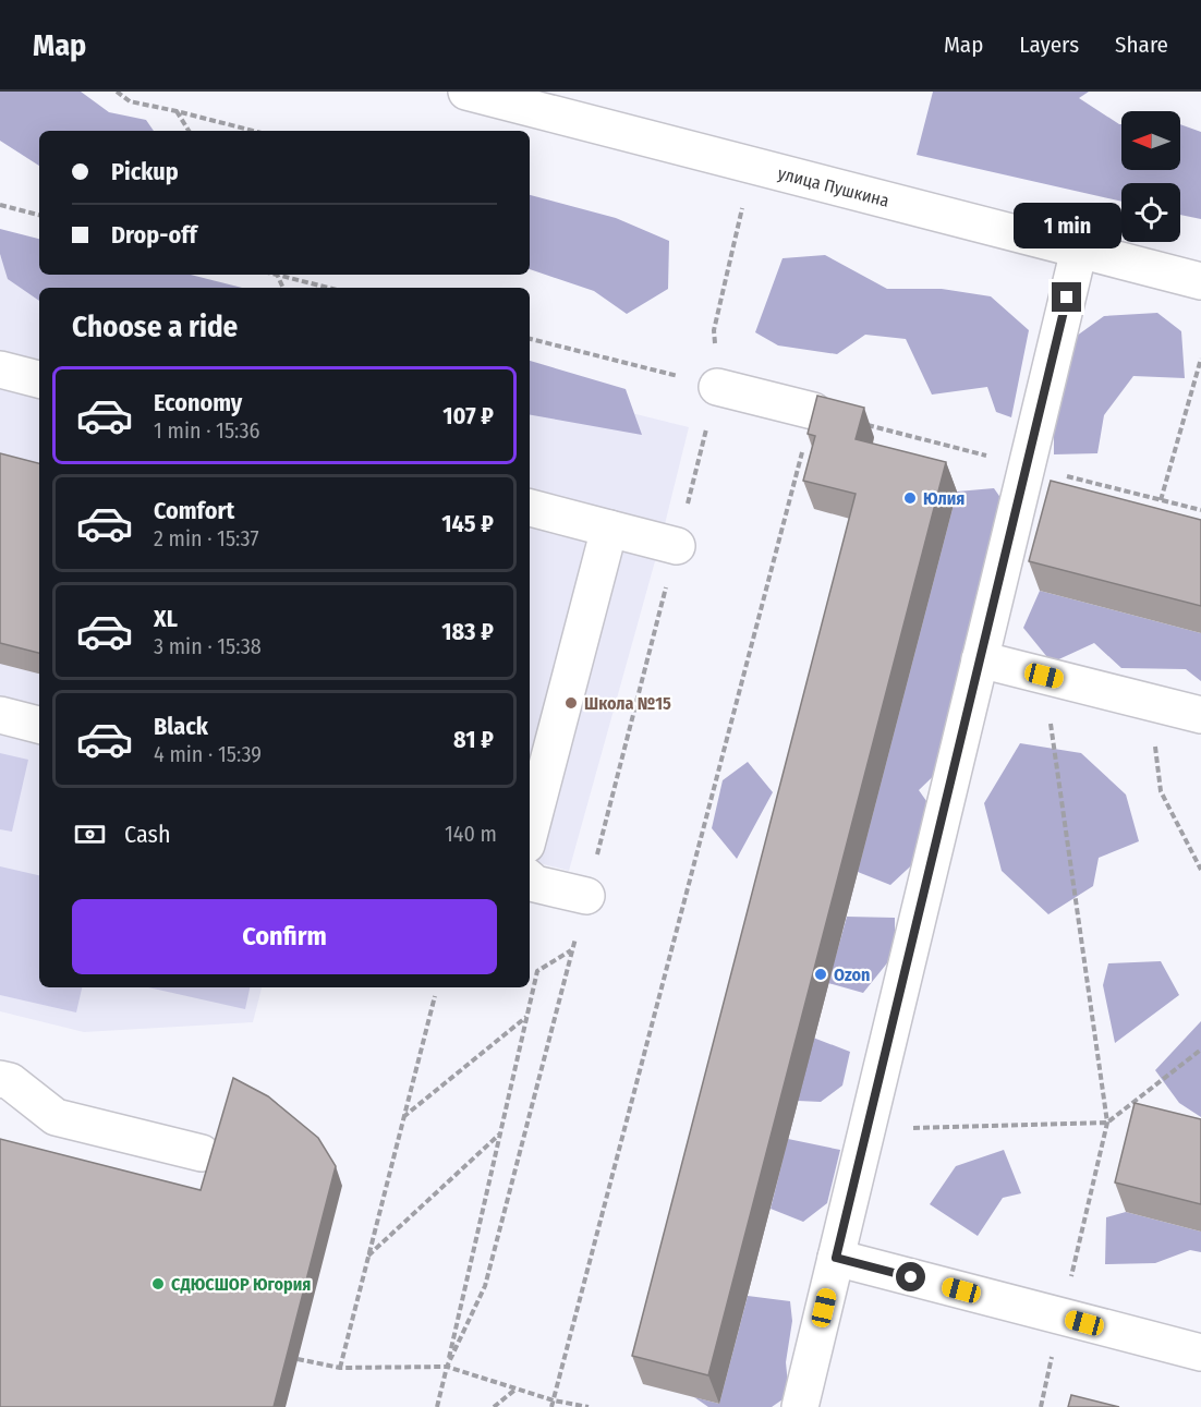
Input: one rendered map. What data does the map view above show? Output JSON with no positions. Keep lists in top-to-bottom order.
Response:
{
  "streets": {
    "street": ["улица Пушкина"]
  },
  "places": [
    "Юлия",
    "Школа №15",
    "Ozon",
    "СДЮСШОР Югория"
  ],
  "north": "left",
  "page": {
    "header": "Map",
    "nav": ["Map", "Layers", "Share"],
    "banner": ["Pickup", "Drop-off"],
    "bubble": "1 min",
    "heading": "Choose a ride",
    "list": [
      {
        "name": "Economy",
        "note": "1 min · 15:36",
        "value": "107 ₽"
      },
      {
        "name": "Comfort",
        "note": "2 min · 15:37",
        "value": "145 ₽"
      },
      {
        "name": "XL",
        "note": "3 min · 15:38",
        "value": "183 ₽"
      },
      {
        "name": "Black",
        "note": "4 min · 15:39",
        "value": "81 ₽"
      }
    ],
    "pay": ["Cash", "140 m"],
    "buttons": "Confirm"
  }
}
